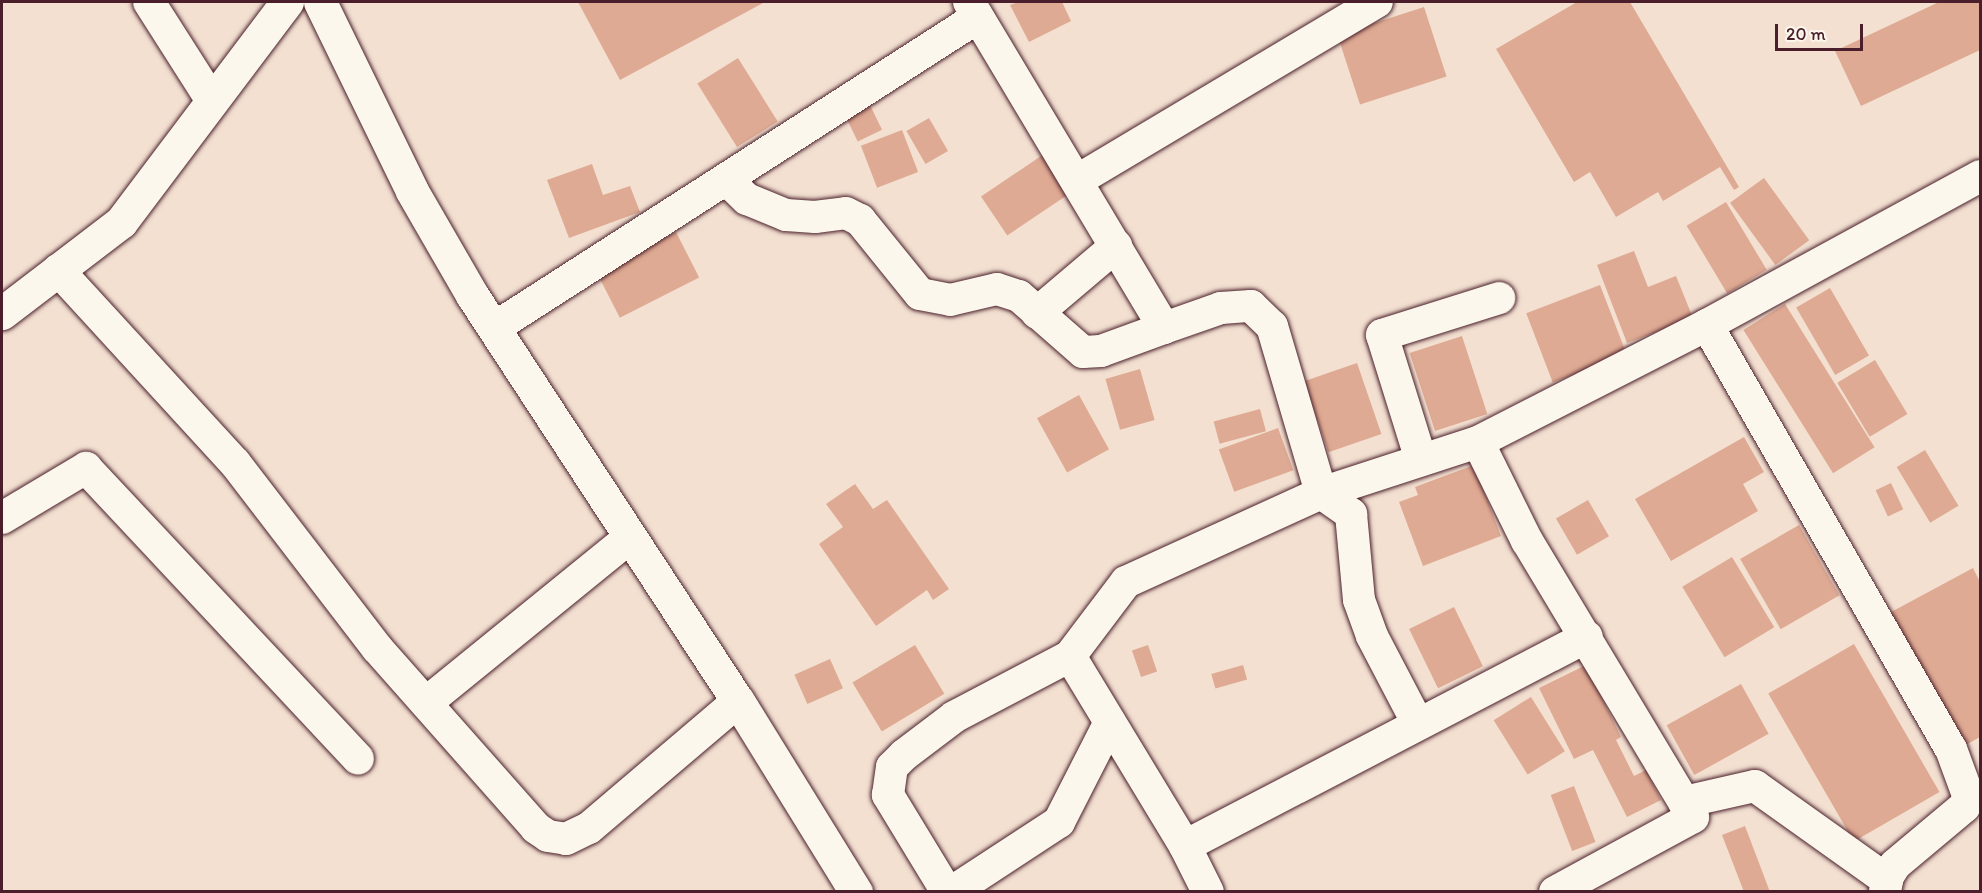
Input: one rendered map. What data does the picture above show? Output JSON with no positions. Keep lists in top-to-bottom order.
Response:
{
  "scale_bar": "20 m"
}
